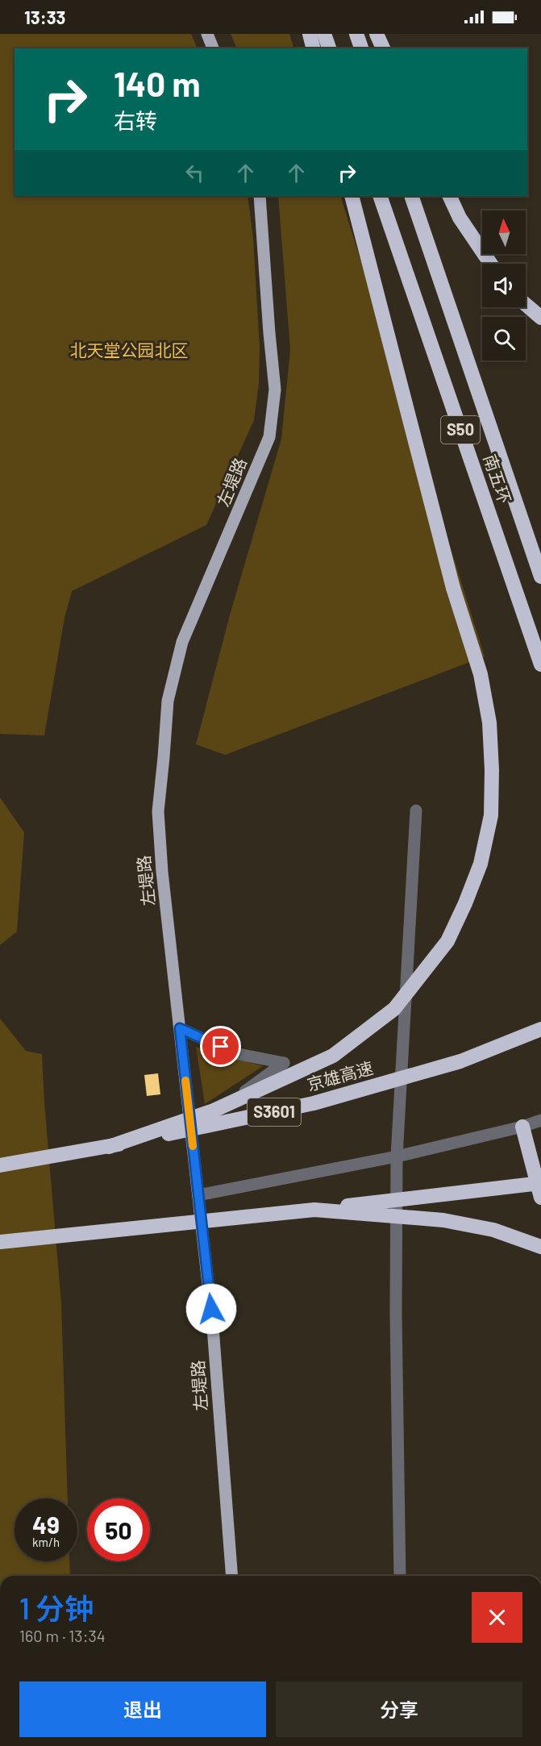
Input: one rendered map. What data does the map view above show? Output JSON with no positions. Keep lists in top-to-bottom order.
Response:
{
  "streets": {
    "highway": [
      "S50",
      "南五环",
      "京雄高速",
      "S3601"
    ],
    "main road": ["左堤路"]
  },
  "parks": ["北天堂公园北区"],
  "north": "top",
  "page": {
    "status": "13:33",
    "turn": ["140 m", "右转"],
    "speed": "49 km/h",
    "limit": "50",
    "heading": ["1 分钟", "160 m · 13:34"],
    "buttons": ["退出", "分享"]
  }
}
